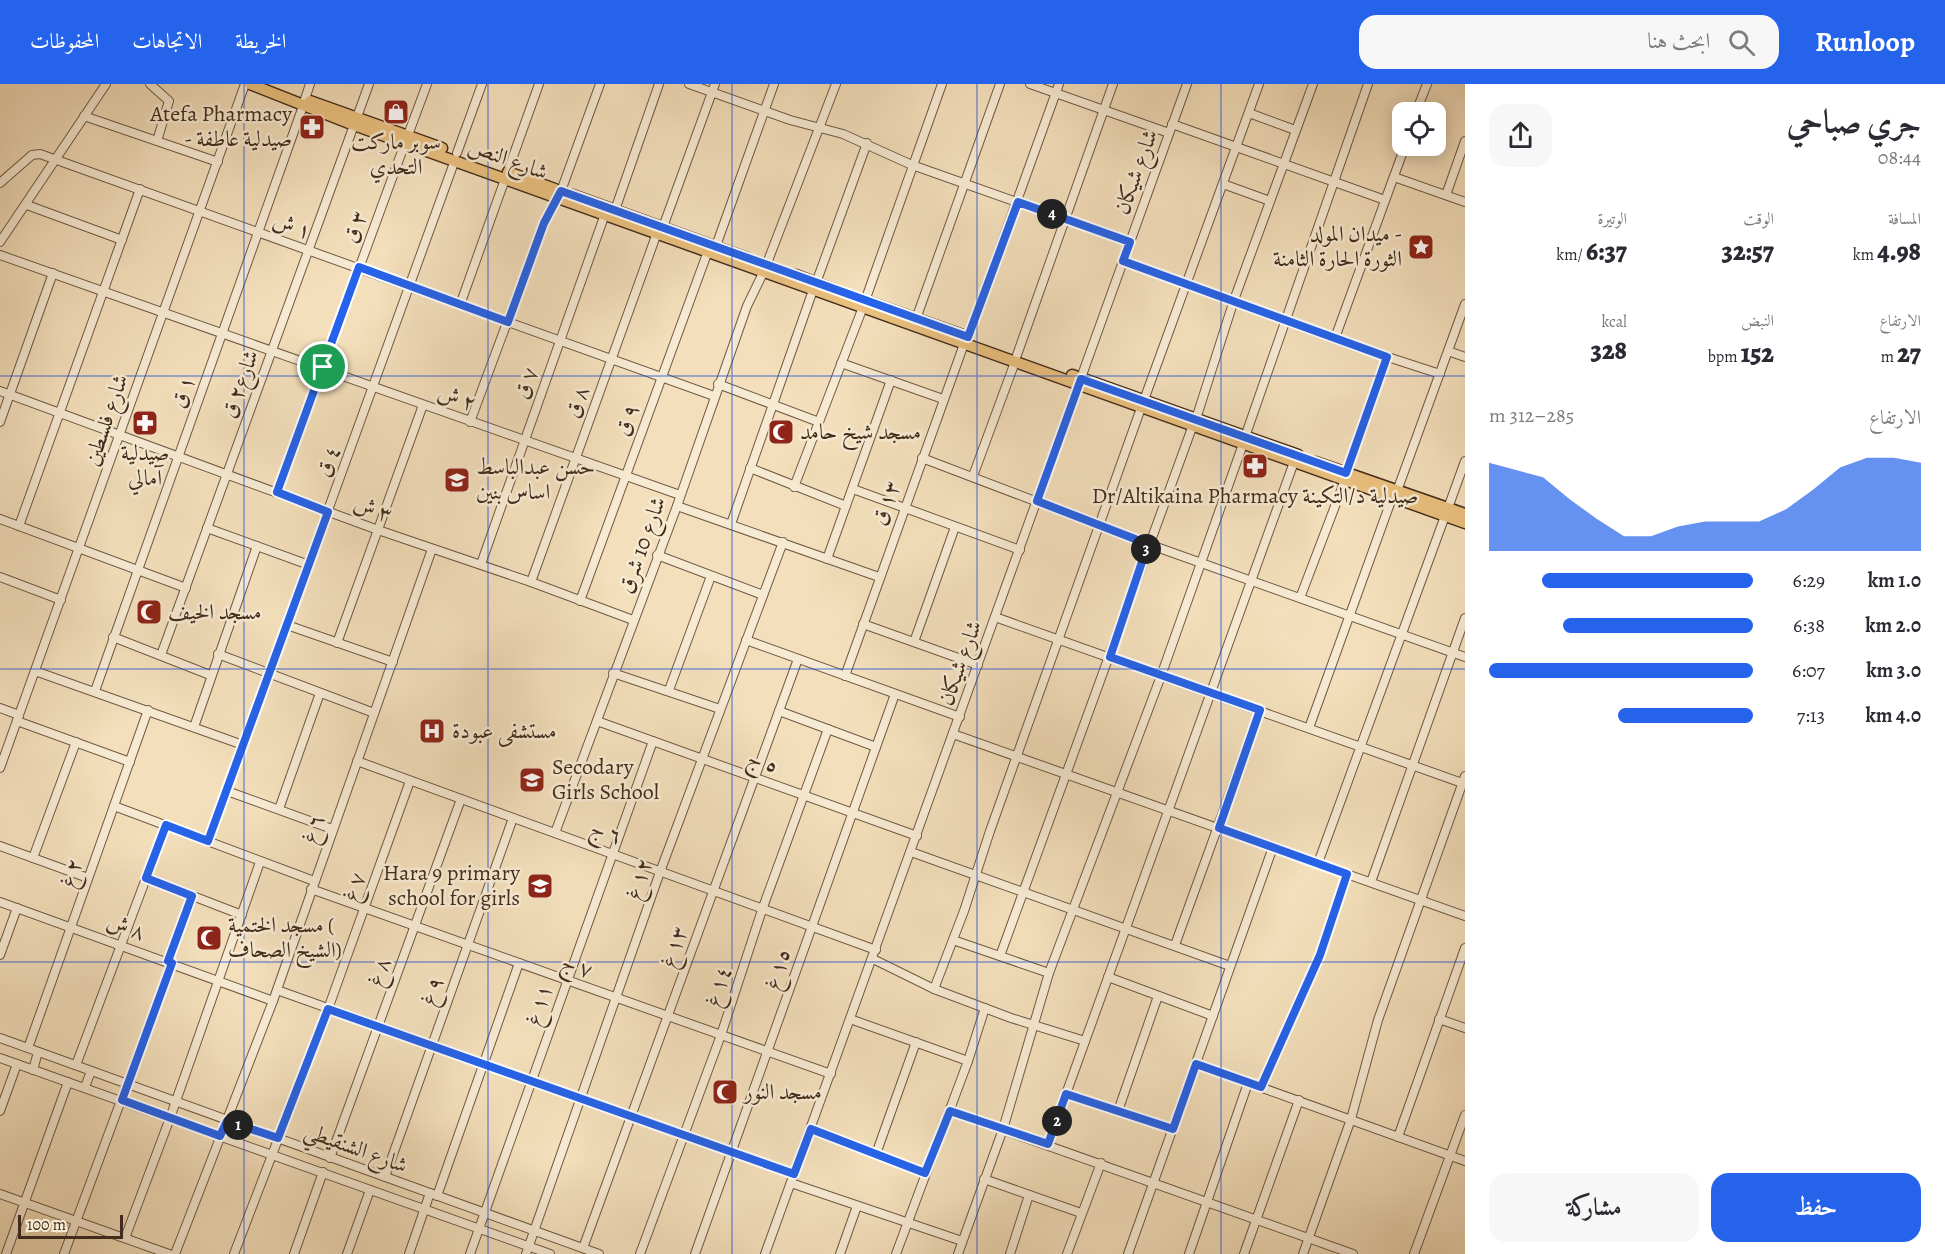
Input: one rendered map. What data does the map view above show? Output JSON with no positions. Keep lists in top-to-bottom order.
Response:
{
  "streets": {
    "main road": ["شارع النص"],
    "street": [
      "شارع شيكان",
      "١ ش",
      "٣ ق",
      "٧ ق",
      "شارع٢ ق",
      "١ ق",
      "٢ ش",
      "٨ ق",
      "شارع فلسطين",
      "٩ ق",
      "٤ ق",
      "١٣ ق",
      "٣ ش",
      "شارع 10 شرق",
      "٥ ج",
      "٦ غ",
      "٦ ج",
      "٢ غ",
      "١٢ غ",
      "٧ غ",
      "٨ ش",
      "١٣ غ",
      "٧ ج",
      "١٥ غ",
      "٨ غ",
      "١٤ غ",
      "٩ غ",
      "١١ غ",
      "شارع الشنقيطي"
    ]
  },
  "crossings": [
    ["شارع النص", "شارع شيكان"],
    ["شارع النص", "٣ ق"],
    ["شارع النص", "٧ ق"],
    ["شارع النص", "شارع٢ ق"],
    ["شارع النص", "١ ق"],
    ["شارع النص", "٨ ق"],
    ["شارع النص", "٩ ق"],
    ["شارع النص", "٤ ق"],
    ["شارع النص", "١٣ ق"],
    ["شارع النص", "شارع 10 شرق"],
    ["شارع شيكان", "٥ ج"],
    ["شارع شيكان", "٦ ج"],
    ["شارع شيكان", "٧ ج"],
    ["١ ش", "٣ ق"],
    ["١ ش", "٧ ق"],
    ["١ ش", "شارع٢ ق"],
    ["١ ش", "١ ق"],
    ["١ ش", "٨ ق"],
    ["١ ش", "شارع فلسطين"],
    ["١ ش", "٩ ق"],
    ["١ ش", "٤ ق"],
    ["١ ش", "شارع 10 شرق"],
    ["٣ ق", "٢ ش"],
    ["٣ ق", "٣ ش"],
    ["٧ ق", "٢ ش"],
    ["٧ ق", "٣ ش"],
    ["شارع٢ ق", "٢ ش"],
    ["شارع٢ ق", "٣ ش"],
    ["١ ق", "٢ ش"],
    ["١ ق", "٣ ش"],
    ["٢ ش", "٨ ق"],
    ["٢ ش", "شارع فلسطين"],
    ["٢ ش", "٩ ق"],
    ["٢ ش", "٤ ق"],
    ["٢ ش", "شارع 10 شرق"],
    ["٨ ق", "٣ ش"],
    ["شارع فلسطين", "٣ ش"],
    ["٩ ق", "٣ ش"],
    ["٤ ق", "٣ ش"],
    ["٤ ق", "٧ ج"],
    ["٣ ش", "شارع 10 شرق"],
    ["٣ ش", "٦ غ"],
    ["شارع 10 شرق", "٥ ج"],
    ["شارع 10 شرق", "٦ ج"],
    ["٥ ج", "١٢ غ"],
    ["٥ ج", "١٣ غ"],
    ["٥ ج", "١٥ غ"],
    ["٥ ج", "١٤ غ"],
    ["٥ ج", "١١ غ"],
    ["٦ غ", "٦ ج"],
    ["٦ غ", "٨ ش"],
    ["٦ غ", "٧ ج"],
    ["٦ غ", "شارع الشنقيطي"],
    ["٦ ج", "١٢ غ"],
    ["٦ ج", "٧ غ"],
    ["٦ ج", "١٣ غ"],
    ["٦ ج", "١٥ غ"],
    ["٦ ج", "٨ غ"],
    ["٦ ج", "١٤ غ"],
    ["٦ ج", "٩ غ"],
    ["٦ ج", "١١ غ"],
    ["٢ غ", "٨ ش"],
    ["٢ غ", "٧ ج"],
    ["٢ غ", "شارع الشنقيطي"],
    ["١٢ غ", "٧ ج"],
    ["١٢ غ", "شارع الشنقيطي"],
    ["٧ غ", "٧ ج"],
    ["٧ غ", "شارع الشنقيطي"],
    ["١٣ غ", "٧ ج"],
    ["١٣ غ", "شارع الشنقيطي"],
    ["٧ ج", "١٥ غ"],
    ["٧ ج", "٨ غ"],
    ["٧ ج", "١٤ غ"],
    ["٧ ج", "٩ غ"],
    ["٧ ج", "١١ غ"],
    ["٨ غ", "شارع الشنقيطي"],
    ["٩ غ", "شارع الشنقيطي"],
    ["١١ غ", "شارع الشنقيطي"]
  ],
  "places": {
    "shop": ["سوبر ماركت التحدي"],
    "pharmacy": ["Atefa Pharmacy - صيدلية عاطفة", "صيدلية آمالي", "Dr/Altikaina Pharmacy صيدلية د/التكينة"],
    "place": ["ميدان المولد - الثورة الحارة الثامنة"],
    "mosque": [
      "مسجد شيخ حامد",
      "مسجد الخيف",
      "مسجد الختمية ( الشيخ الصحاف)",
      "مسجد النور"
    ],
    "school or university": ["حسن عبدالباسط اساس بنين", "Secodary Girls School", "Hara 9 primary school for girls"],
    "hospital": ["مستشفى عبودة"]
  },
  "scale_bar": "100 m",
  "page": {
    "header": "Runloop",
    "search": "ابحث هنا",
    "nav": ["الخريطة", "الاتجاهات", "المحفوظات"],
    "heading": ["جري صباحي", "08:44"],
    "stats": [
      ["المسافة", "4.98 km"],
      ["الوقت", "32:57"],
      ["الوتيرة", "6:37 /km"],
      ["الارتفاع", "27 m"],
      ["النبض", "152 bpm"],
      ["kcal", "328"]
    ],
    "pins": [
      "4",
      "3",
      "2",
      "1"
    ],
    "chart": ["الارتفاع", "285–312 m"],
    "list": [
      {
        "name": "1.0 km",
        "note": "6:29"
      },
      {
        "name": "2.0 km",
        "note": "6:38"
      },
      {
        "name": "3.0 km",
        "note": "6:07"
      },
      {
        "name": "4.0 km",
        "note": "7:13"
      }
    ],
    "buttons": ["حفظ", "مشاركة"],
    "scale": "100 m"
  }
}
